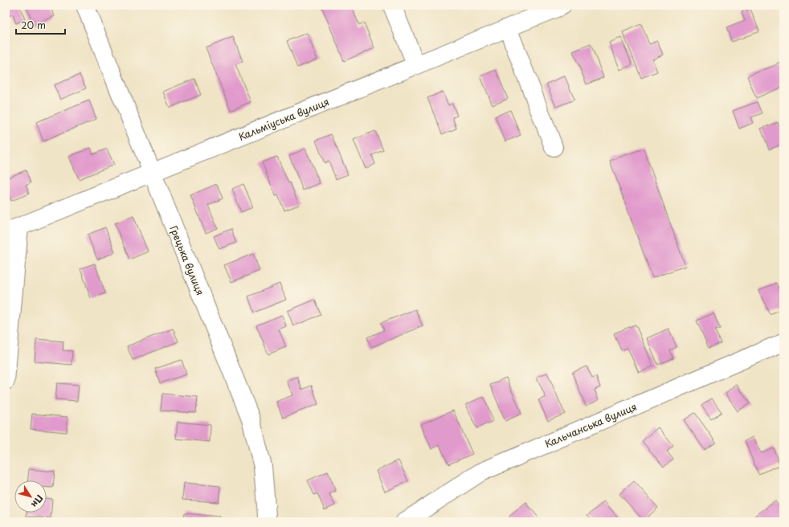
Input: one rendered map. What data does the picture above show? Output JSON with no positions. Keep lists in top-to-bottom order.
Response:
{
  "streets": {
    "street": ["Кальміуська вулиця", "Грецька вулиця", "Кальчанська вулиця"]
  },
  "crossings": [
    ["Кальміуська вулиця", "Грецька вулиця"]
  ],
  "scale_bar": "20 m",
  "north": "bottom right"
}
